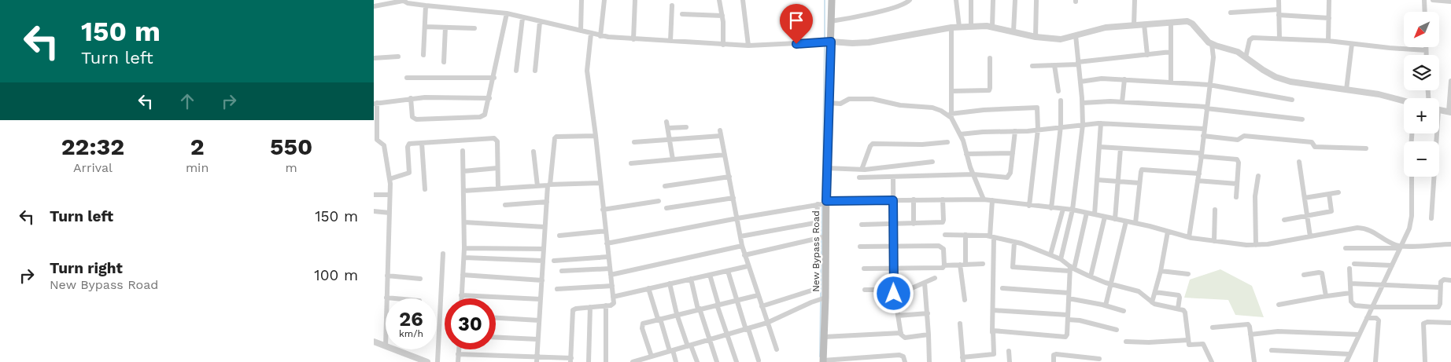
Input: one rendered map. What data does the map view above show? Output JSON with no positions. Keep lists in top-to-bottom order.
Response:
{
  "streets": {
    "main road": ["New Bypass Road"]
  },
  "north": "bottom left",
  "page": {
    "turn": ["150 m", "Turn left"],
    "map_buttons": ["+", "−"],
    "eta": [
      "22:32",
      "Arrival",
      "2",
      "min",
      "550",
      "m"
    ],
    "list": [
      {
        "name": "Turn left",
        "value": "150 m"
      },
      {
        "name": "Turn right",
        "note": "New Bypass Road",
        "value": "100 m"
      }
    ],
    "speed": "26 km/h",
    "limit": "30"
  }
}
